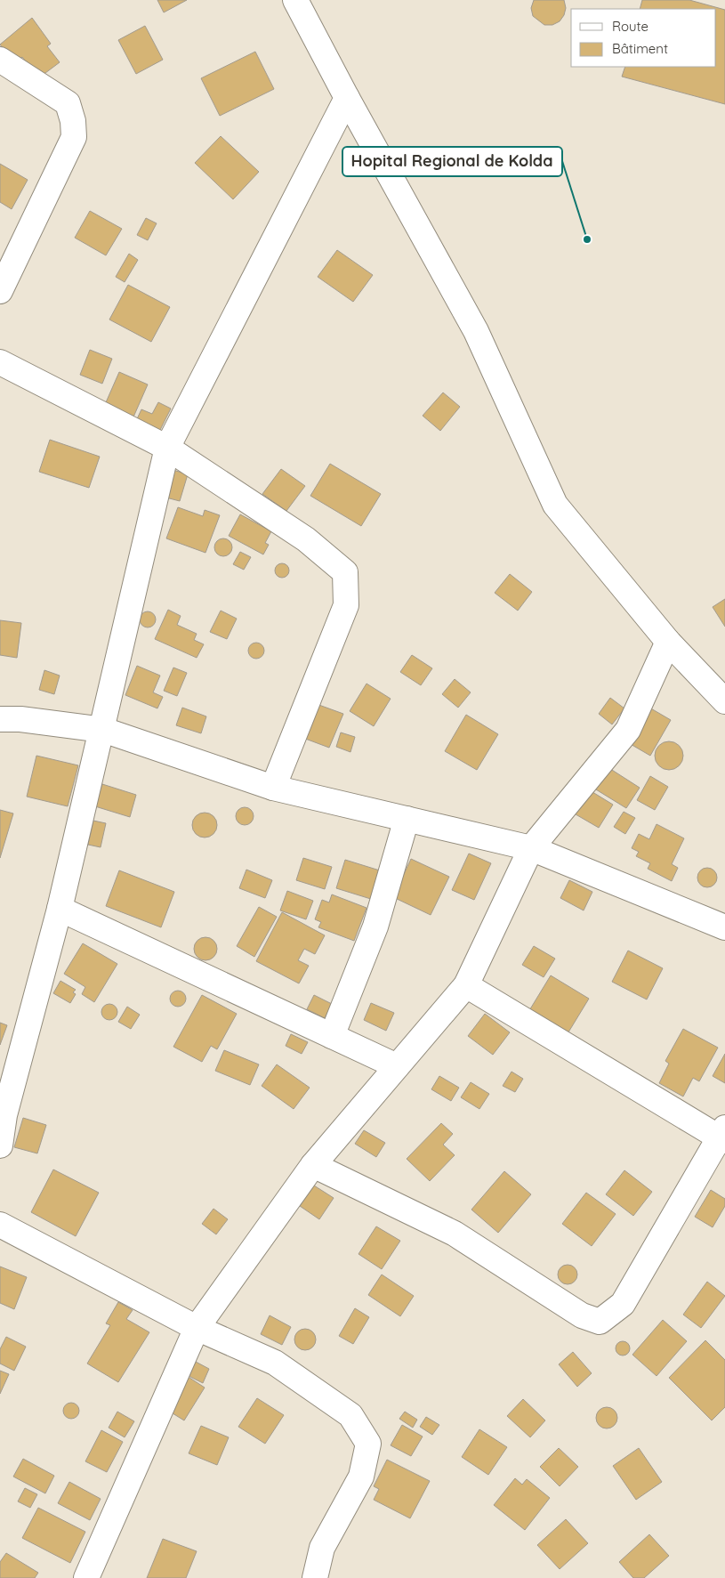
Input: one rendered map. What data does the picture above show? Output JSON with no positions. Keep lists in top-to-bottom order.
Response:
{
  "places": ["Hopital Regional de Kolda"],
  "legend": ["Route", "Bâtiment"]
}
